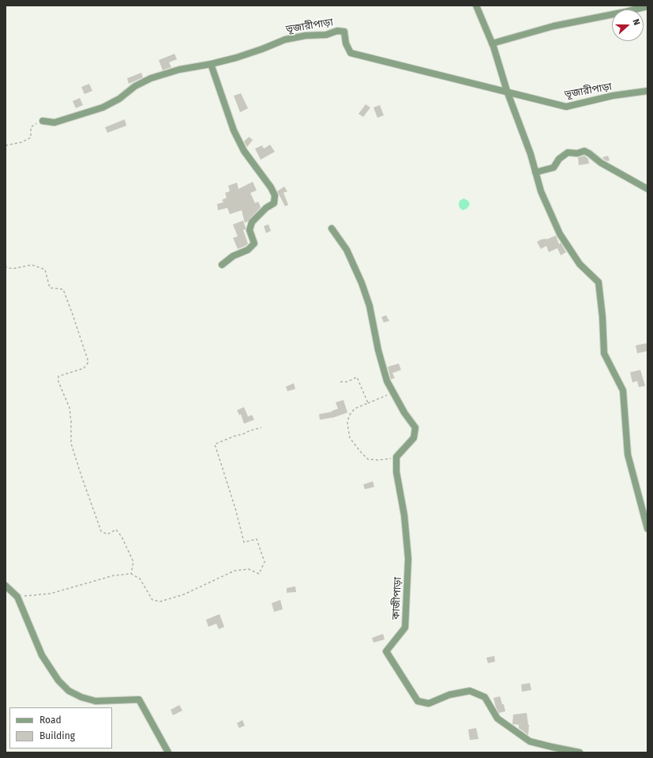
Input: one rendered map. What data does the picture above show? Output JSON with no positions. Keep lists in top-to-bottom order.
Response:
{
  "streets": {
    "street": ["ভূজারীপাড়া", "কাজীপাড়া"]
  },
  "legend": ["Road", "Building"],
  "north": "right"
}
